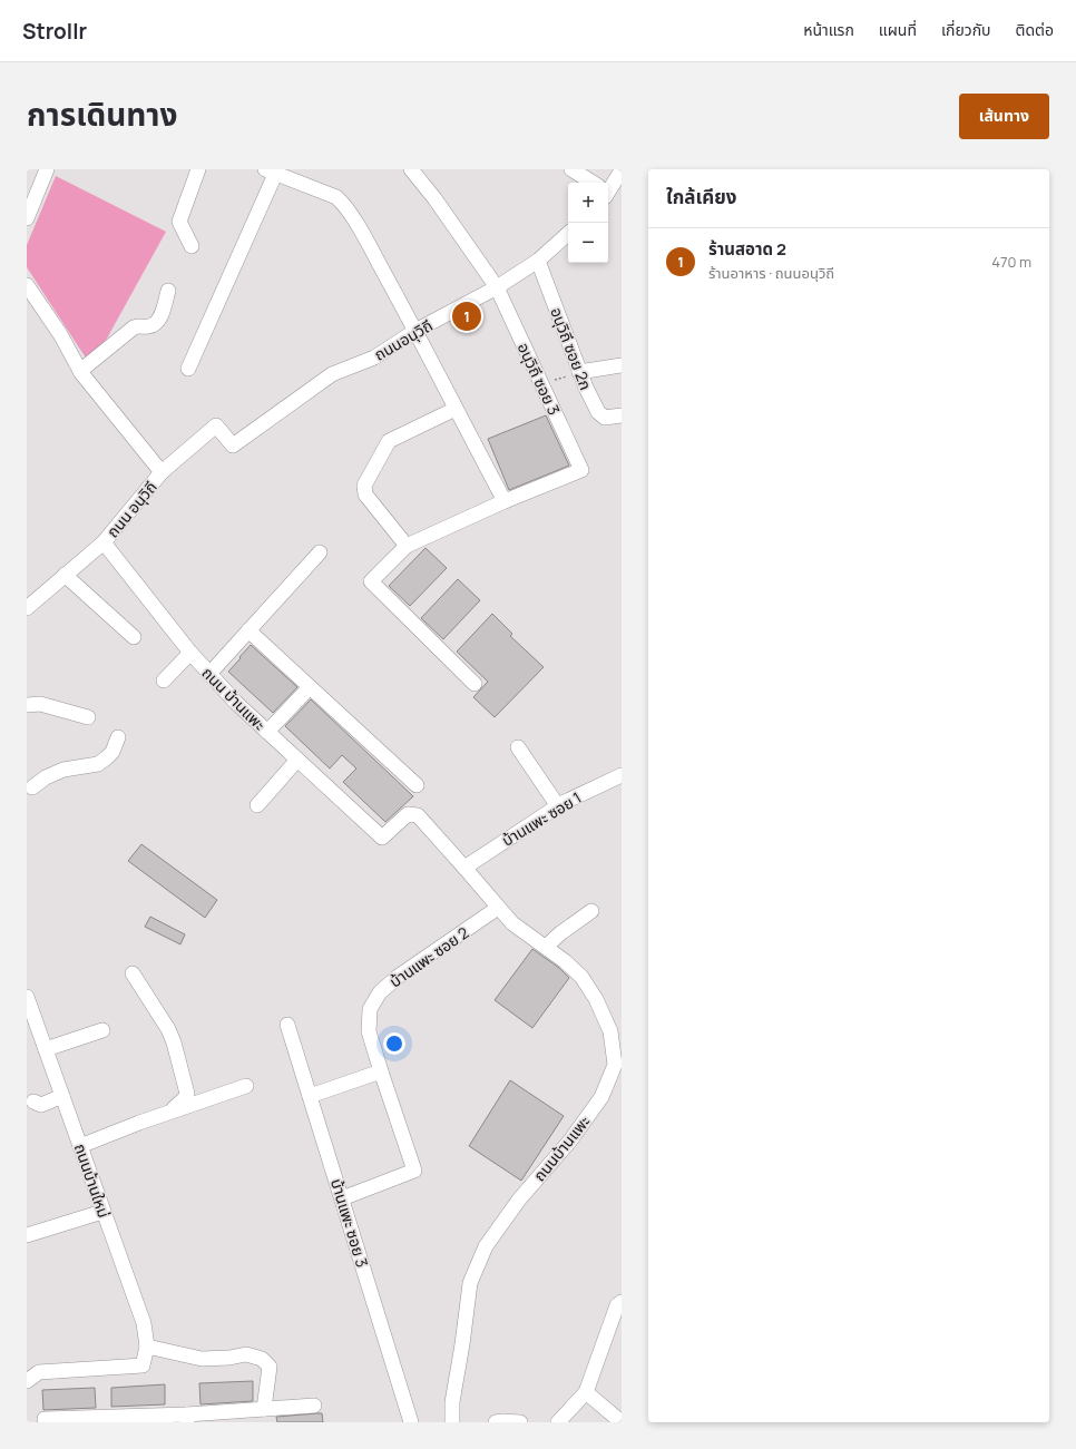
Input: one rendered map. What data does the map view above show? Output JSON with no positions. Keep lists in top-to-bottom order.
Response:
{
  "streets": {
    "street": [
      "ถนนอนุวิถี",
      "อนุวิถี ซอย 2ก",
      "อนุวิถี ซอย 3",
      "ถนน อนุวิถี",
      "ถนน บ้านแพะ",
      "บ้านแพะ ซอย 1",
      "บ้านแพะ ซอย 2",
      "ถนนบ้านแพะ",
      "ถนนบ้านใหม่",
      "บ้านแพะ ซอย 3"
    ]
  },
  "crossings": [
    ["ถนนอนุวิถี", "อนุวิถี ซอย 2ก"],
    ["ถนนอนุวิถี", "อนุวิถี ซอย 3"],
    ["ถนนอนุวิถี", "ถนน อนุวิถี"],
    ["ถนน อนุวิถี", "ถนน บ้านแพะ"],
    ["ถนน บ้านแพะ", "ถนนบ้านแพะ"],
    ["บ้านแพะ ซอย 1", "ถนนบ้านแพะ"],
    ["บ้านแพะ ซอย 2", "ถนนบ้านแพะ"],
    ["บ้านแพะ ซอย 2", "บ้านแพะ ซอย 3"]
  ],
  "page": {
    "header": "Strollr",
    "nav": [
      "หน้าแรก",
      "แผนที่",
      "เกี่ยวกับ",
      "ติดต่อ"
    ],
    "title": "การเดินทาง",
    "buttons": "เส้นทาง",
    "heading": "ใกล้เคียง",
    "map_buttons": ["+", "−"],
    "list": [
      {
        "mark": "1",
        "name": "ร้านสอาด 2",
        "note": "ร้านอาหาร · ถนนอนุวิถี",
        "value": "470 m"
      }
    ],
    "pins": "1"
  }
}
